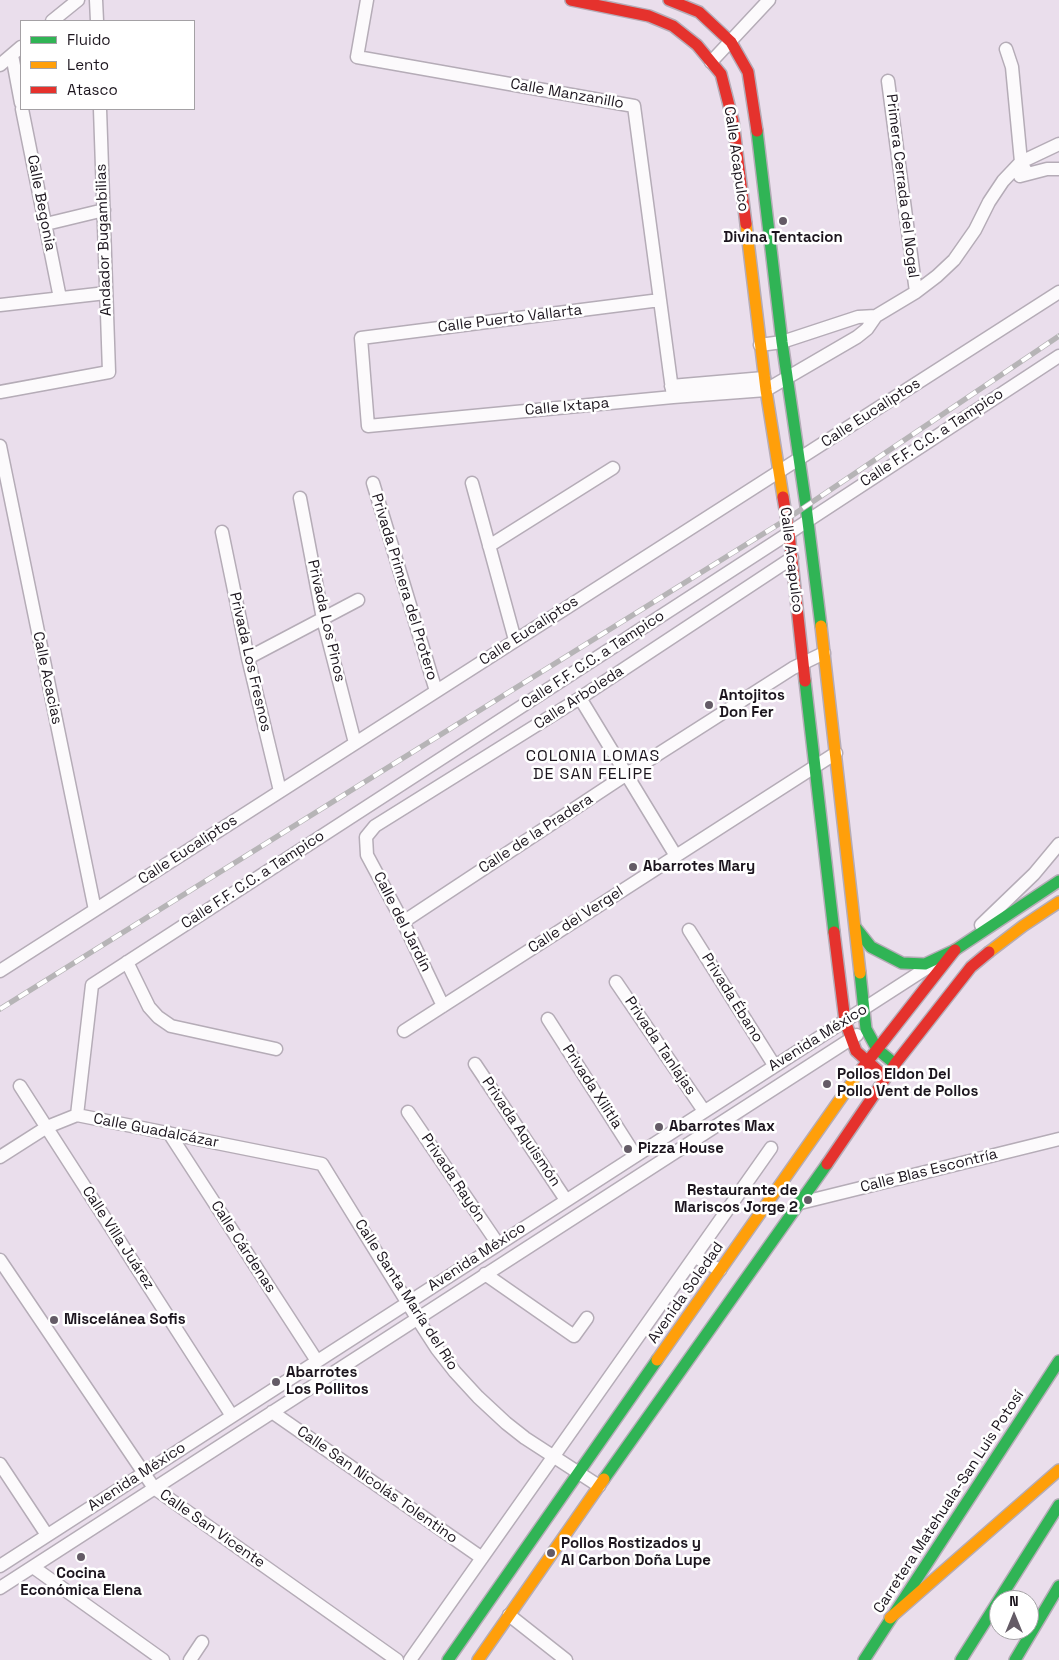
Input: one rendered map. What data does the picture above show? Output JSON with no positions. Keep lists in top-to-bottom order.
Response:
{
  "streets": {
    "main road": ["Calle Acapulco", "Avenida Soledad", "Carretera Matehuala-San Luis Potosí"],
    "street": [
      "Calle Manzanillo",
      "Primera Cerrada del Nogal",
      "Calle Begonia",
      "Andador Bugambilias",
      "Calle Puerto Vallarta",
      "Calle Ixtapa",
      "Calle Eucaliptos",
      "Calle F.F. C.C. a Tampico",
      "Privada Primera del Protero",
      "Privada Los Pinos",
      "Privada Los Fresnos",
      "Calle Acacias",
      "Calle Arboleda",
      "Calle de la Pradera",
      "Calle del Vergel",
      "Calle del Jardín",
      "Privada Ébano",
      "Avenida México",
      "Privada Tanlajas",
      "Privada Xilitla",
      "Calle Guadalcázar",
      "Privada Aquismón",
      "Calle Blas Escontría",
      "Privada Rayón",
      "Calle Villa Juárez",
      "Calle Cárdenas",
      "Calle Santa María del Río",
      "Calle San Nicolás Tolentino",
      "Calle San Vicente"
    ]
  },
  "crossings": [
    ["Calle Manzanillo", "Calle Puerto Vallarta"],
    ["Calle Manzanillo", "Calle Ixtapa"],
    ["Calle Acapulco", "Calle Ixtapa"],
    ["Calle Acapulco", "Calle Eucaliptos"],
    ["Calle Acapulco", "Calle F.F. C.C. a Tampico"],
    ["Calle Acapulco", "Calle Arboleda"],
    ["Calle Acapulco", "Calle de la Pradera"],
    ["Calle Acapulco", "Calle del Vergel"],
    ["Calle Acapulco", "Avenida México"],
    ["Calle Acapulco", "Avenida Soledad"],
    ["Calle Puerto Vallarta", "Calle Ixtapa"],
    ["Calle Eucaliptos", "Privada Primera del Protero"],
    ["Calle Eucaliptos", "Privada Los Pinos"],
    ["Calle Eucaliptos", "Privada Los Fresnos"],
    ["Calle Eucaliptos", "Calle Acacias"],
    ["Calle F.F. C.C. a Tampico", "Calle Guadalcázar"],
    ["Calle Arboleda", "Calle del Jardín"],
    ["Calle de la Pradera", "Calle del Jardín"],
    ["Calle del Vergel", "Calle del Jardín"],
    ["Privada Ébano", "Avenida México"],
    ["Avenida México", "Privada Tanlajas"],
    ["Avenida México", "Privada Xilitla"],
    ["Avenida México", "Privada Aquismón"],
    ["Avenida México", "Privada Rayón"],
    ["Avenida México", "Calle Villa Juárez"],
    ["Avenida México", "Calle Cárdenas"],
    ["Avenida México", "Avenida Soledad"],
    ["Avenida México", "Calle Santa María del Río"],
    ["Avenida México", "Calle San Nicolás Tolentino"],
    ["Avenida México", "Calle San Vicente"],
    ["Calle Guadalcázar", "Calle Villa Juárez"],
    ["Calle Guadalcázar", "Calle Cárdenas"],
    ["Calle Guadalcázar", "Calle Santa María del Río"],
    ["Avenida Soledad", "Calle Santa María del Río"]
  ],
  "districts": ["COLONIA LOMAS DE SAN FELIPE"],
  "places": [
    "Divina Tentacion",
    "Antojitos Don Fer",
    "Abarrotes Mary",
    "Pollos Eldon Del Pollo Vent de Pollos",
    "Abarrotes Max",
    "Pizza House",
    "Restaurante de Mariscos Jorge 2",
    "Miscelánea Sofis",
    "Abarrotes Los Pollitos",
    "Pollos Rostizados y Al Carbon Doña Lupe",
    "Cocina Económica Elena"
  ],
  "legend": ["Fluido", "Lento", "Atasco"],
  "north": "top"
}
